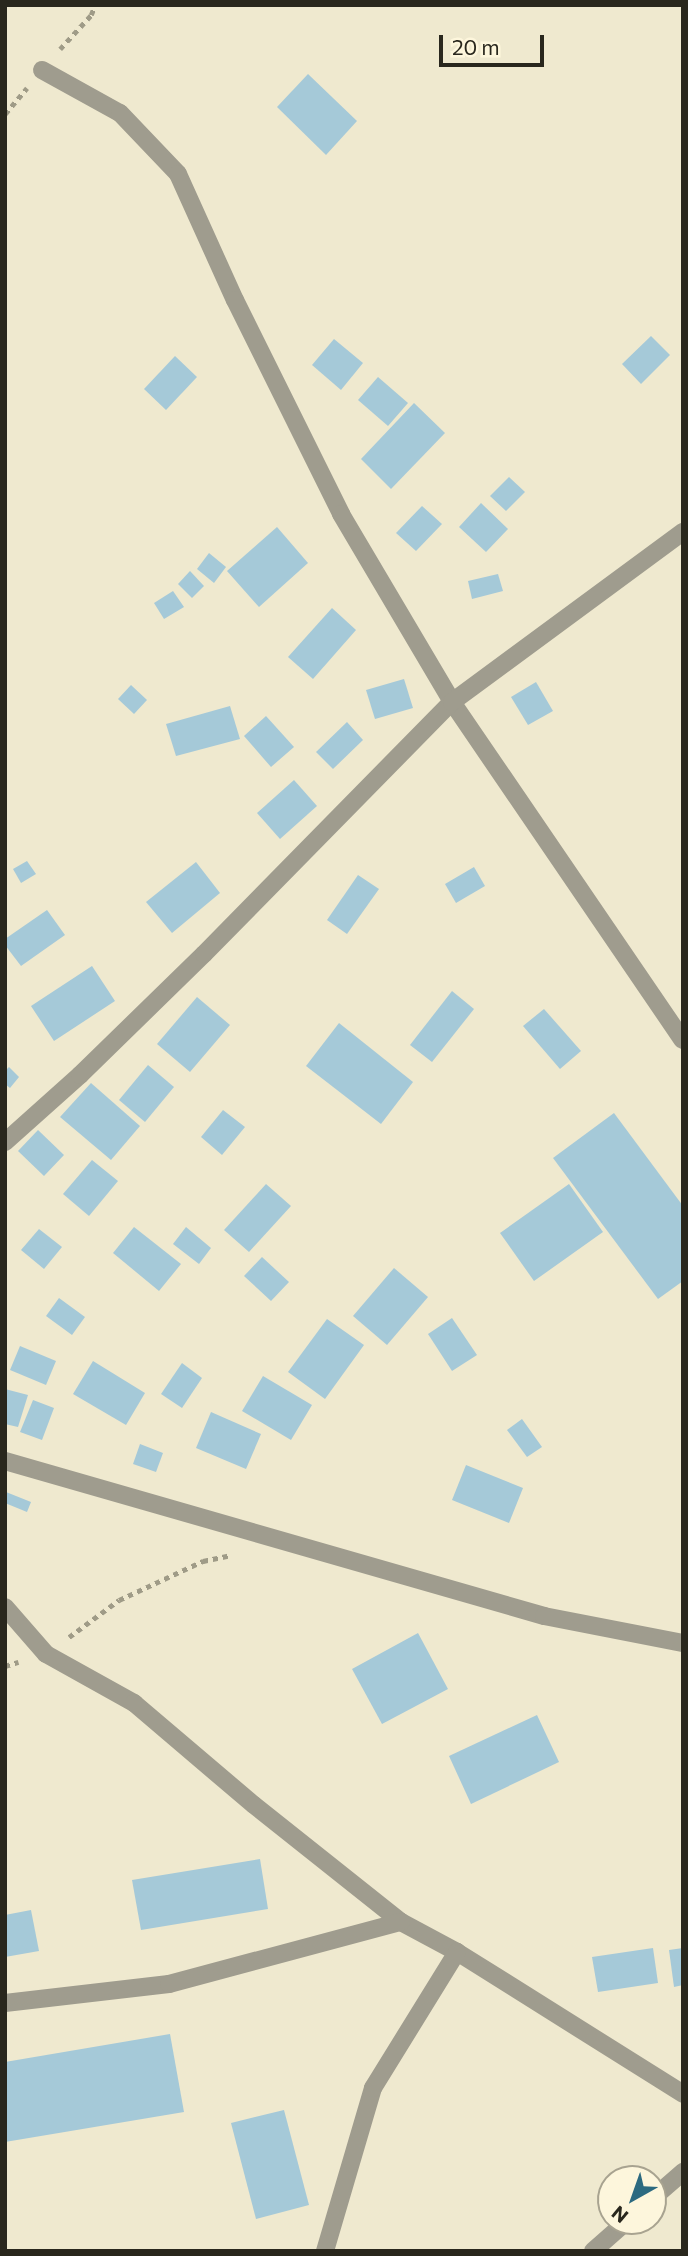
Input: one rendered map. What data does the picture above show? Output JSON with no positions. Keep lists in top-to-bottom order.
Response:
{
  "scale_bar": "20 m",
  "north": "bottom left"
}
